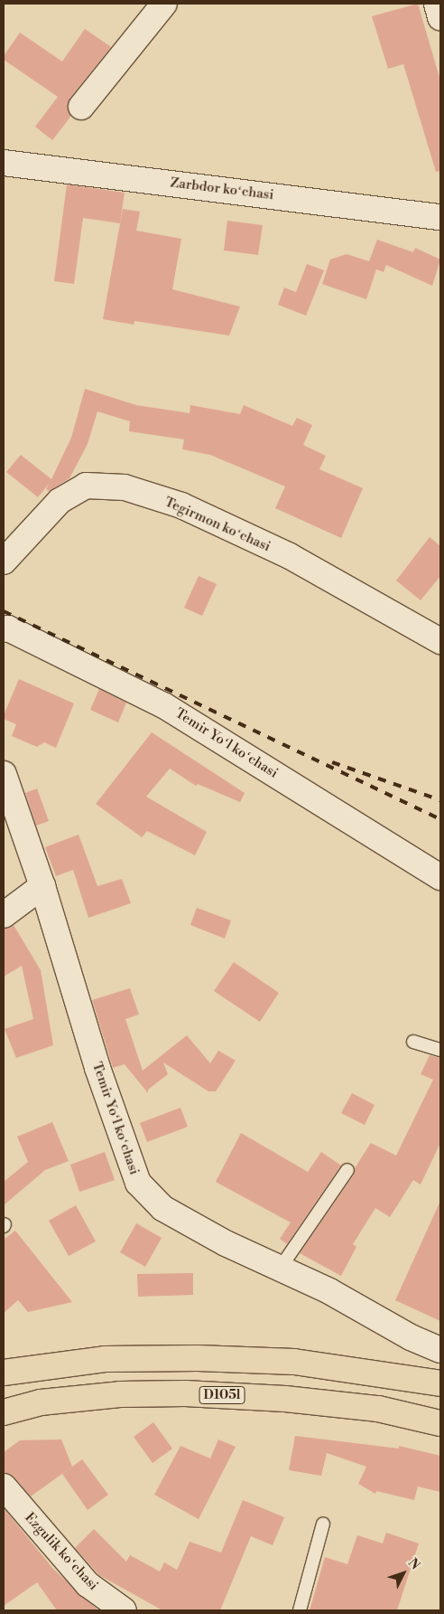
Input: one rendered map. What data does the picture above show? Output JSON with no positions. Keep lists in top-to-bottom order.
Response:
{
  "streets": {
    "highway": ["D105l"],
    "street": [
      "Zarbdor koʻchasi",
      "Tegirmon koʻchasi",
      "Temir Yoʻl koʻchasi",
      "Ezgulik koʻchasi"
    ]
  },
  "north": "top right"
}
